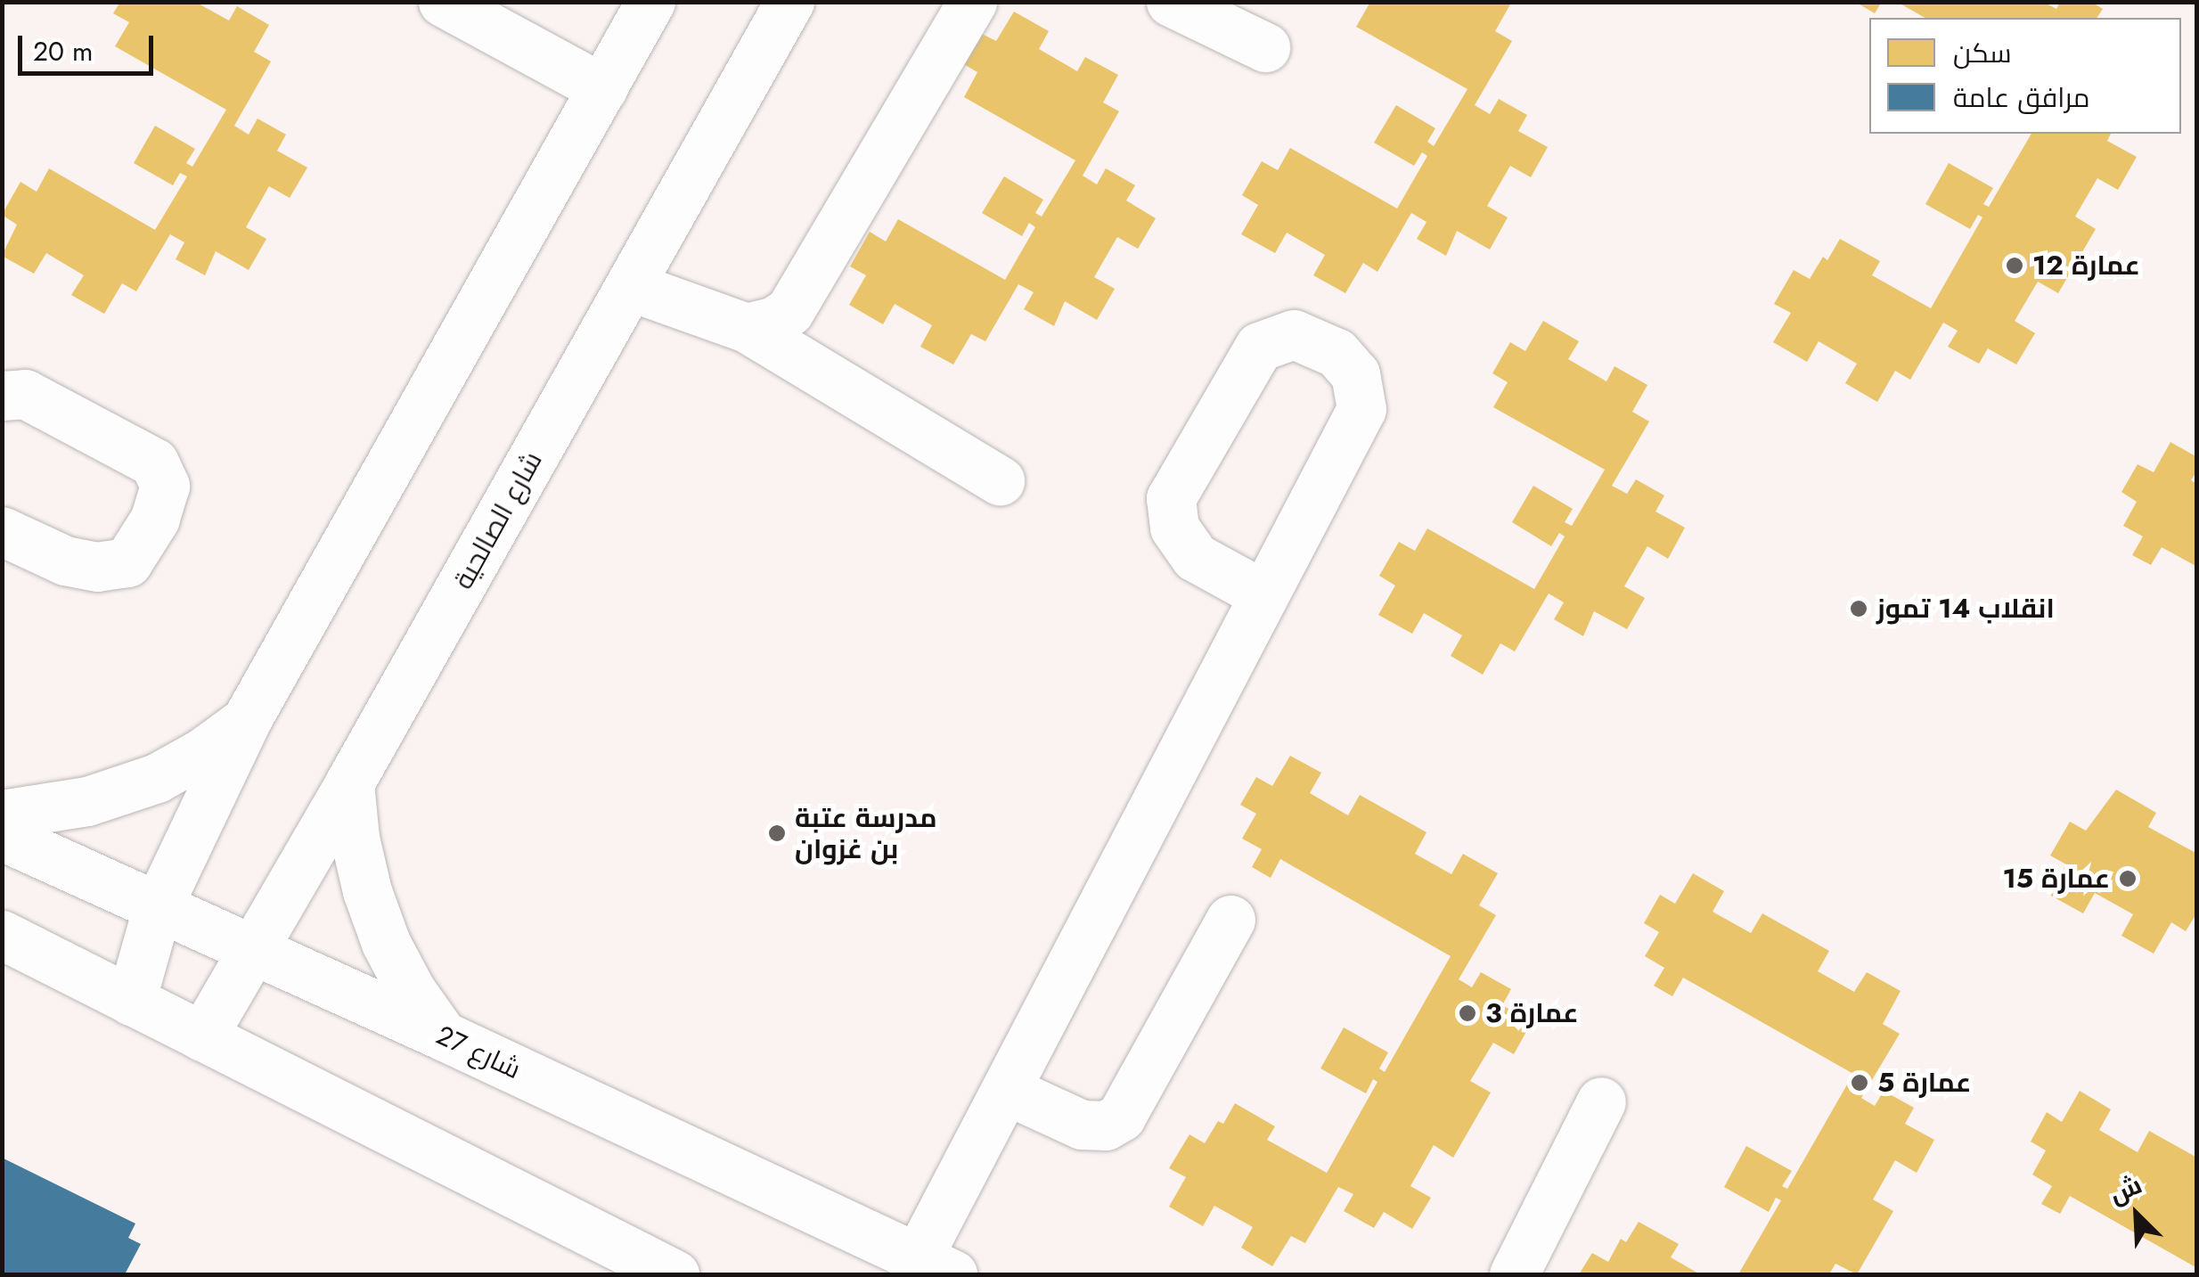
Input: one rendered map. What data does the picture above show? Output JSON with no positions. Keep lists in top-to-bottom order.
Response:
{
  "streets": {
    "main road": ["شارع الصالحية", "شارع 27"]
  },
  "crossings": [
    ["شارع الصالحية", "شارع 27"]
  ],
  "places": [
    "عمارة 12",
    "انقلاب 14 تموز",
    "مدرسة عتبة بن غزوان",
    "عمارة 15",
    "عمارة 3",
    "عمارة 5"
  ],
  "legend": ["سكن", "مرافق عامة"],
  "scale_bar": "20 m",
  "north": "top left"
}
